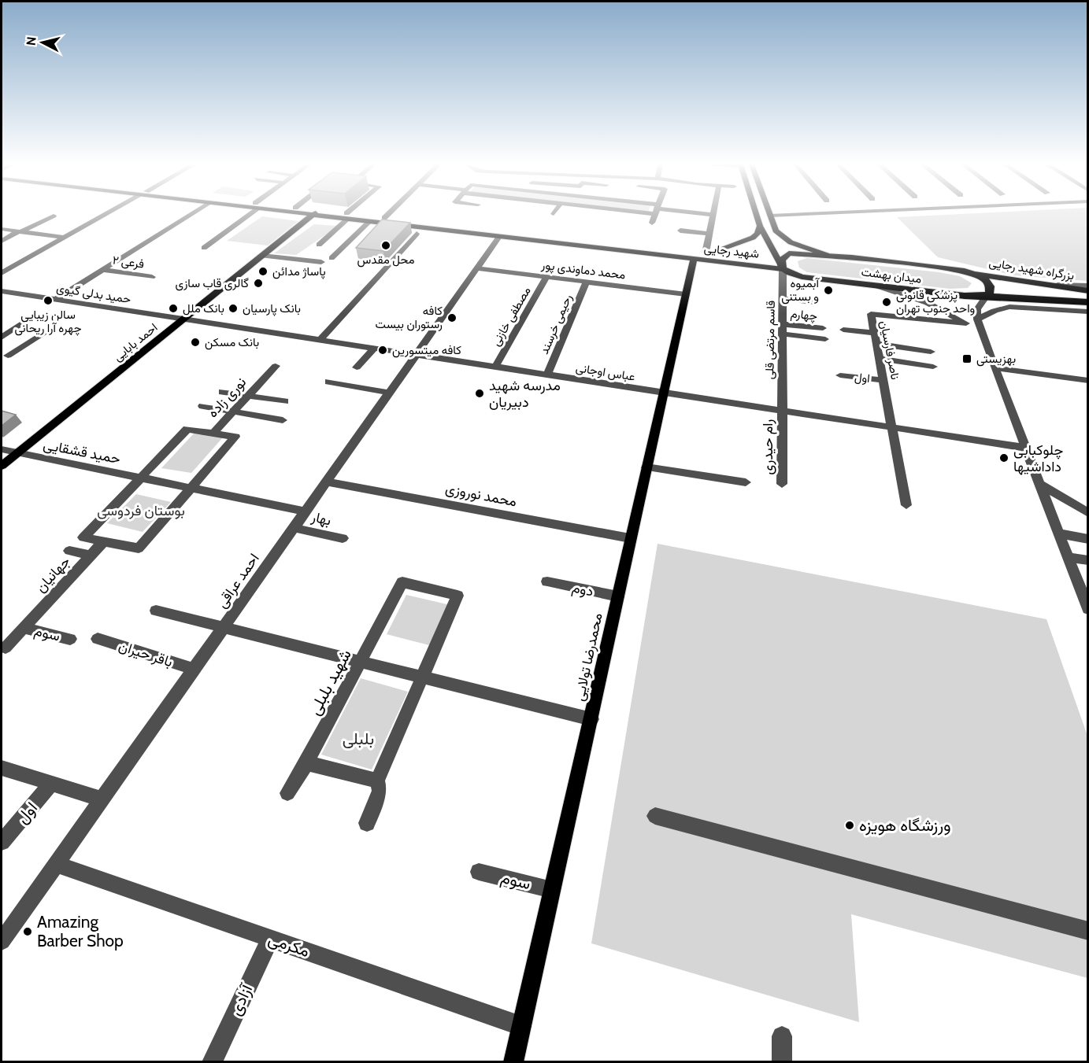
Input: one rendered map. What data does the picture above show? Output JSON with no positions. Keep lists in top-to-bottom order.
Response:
{
  "streets": {
    "highway": ["بزرگراه شهید رجایی", "میدان بهشت"],
    "main road": ["شهید رجایی", "احمد بابایی", "محمدرضا تولایی"],
    "street": [
      "فرعی ۲",
      "محمد دماوندی پور",
      "حمید بدلی گیوی",
      "چهارم",
      "مصطفی خازنی",
      "رحیمی خرسند",
      "قاسم مرتضی قلی",
      "ناصر فارسیان",
      "عباس اوجانی",
      "اول",
      "نوری زاده",
      "رام حیدری",
      "حمید قشقایی",
      "محمد نوروزی",
      "بهار",
      "جهانیان",
      "احمد عراقی",
      "دوم",
      "سوم",
      "باقر حیران",
      "شهید بلبلی",
      "مکرمی",
      "آزادی"
    ]
  },
  "crossings": [
    ["شهید رجایی", "میدان بهشت"],
    ["شهید رجایی", "قاسم مرتضی قلی"],
    ["شهید رجایی", "احمد عراقی"],
    ["شهید رجایی", "محمدرضا تولایی"],
    ["بزرگراه شهید رجایی", "میدان بهشت"],
    ["محمد دماوندی پور", "مصطفی خازنی"],
    ["محمد دماوندی پور", "رحیمی خرسند"],
    ["محمد دماوندی پور", "احمد عراقی"],
    ["محمد دماوندی پور", "محمدرضا تولایی"],
    ["میدان بهشت", "قاسم مرتضی قلی"],
    ["حمید بدلی گیوی", "احمد بابایی"],
    ["حمید بدلی گیوی", "عباس اوجانی"],
    ["چهارم", "قاسم مرتضی قلی"],
    ["مصطفی خازنی", "عباس اوجانی"],
    ["رحیمی خرسند", "عباس اوجانی"],
    ["قاسم مرتضی قلی", "عباس اوجانی"],
    ["قاسم مرتضی قلی", "رام حیدری"],
    ["احمد بابایی", "عباس اوجانی"],
    ["احمد بابایی", "حمید قشقایی"],
    ["ناصر فارسیان", "عباس اوجانی"],
    ["ناصر فارسیان", "اول"],
    ["عباس اوجانی", "رام حیدری"],
    ["عباس اوجانی", "احمد عراقی"],
    ["عباس اوجانی", "محمدرضا تولایی"],
    ["حمید قشقایی", "احمد عراقی"],
    ["محمد نوروزی", "احمد عراقی"],
    ["محمد نوروزی", "محمدرضا تولایی"],
    ["بهار", "احمد عراقی"],
    ["جهانیان", "سوم"],
    ["احمد عراقی", "باقر حیران"],
    ["احمد عراقی", "مکرمی"],
    ["دوم", "محمدرضا تولایی"],
    ["سوم", "محمدرضا تولایی"],
    ["محمدرضا تولایی", "مکرمی"],
    ["مکرمی", "آزادی"]
  ],
  "parks": ["بوستان فردوسی", "بلبلی"],
  "places": {
    "other": [
      "محل مقدس",
      "پاساژ مدائن",
      "گالری قاب سازی",
      "آبمیوه و بستنی",
      "سالن زیبایی چهره آرا ریحانی",
      "پزشکی قانونی واحد جنوب تهران",
      "بانک ملل",
      "بانک پارسیان",
      "کافه رستوران بیست",
      "بانک مسکن",
      "کافه میتسورین",
      "مدرسه شهید دبیریان",
      "چلوکبابی داداشیها",
      "ورزشگاه هویزه",
      "Amazing Barber Shop"
    ],
    "transit": ["بهزیستی"]
  },
  "north": "left"
}
